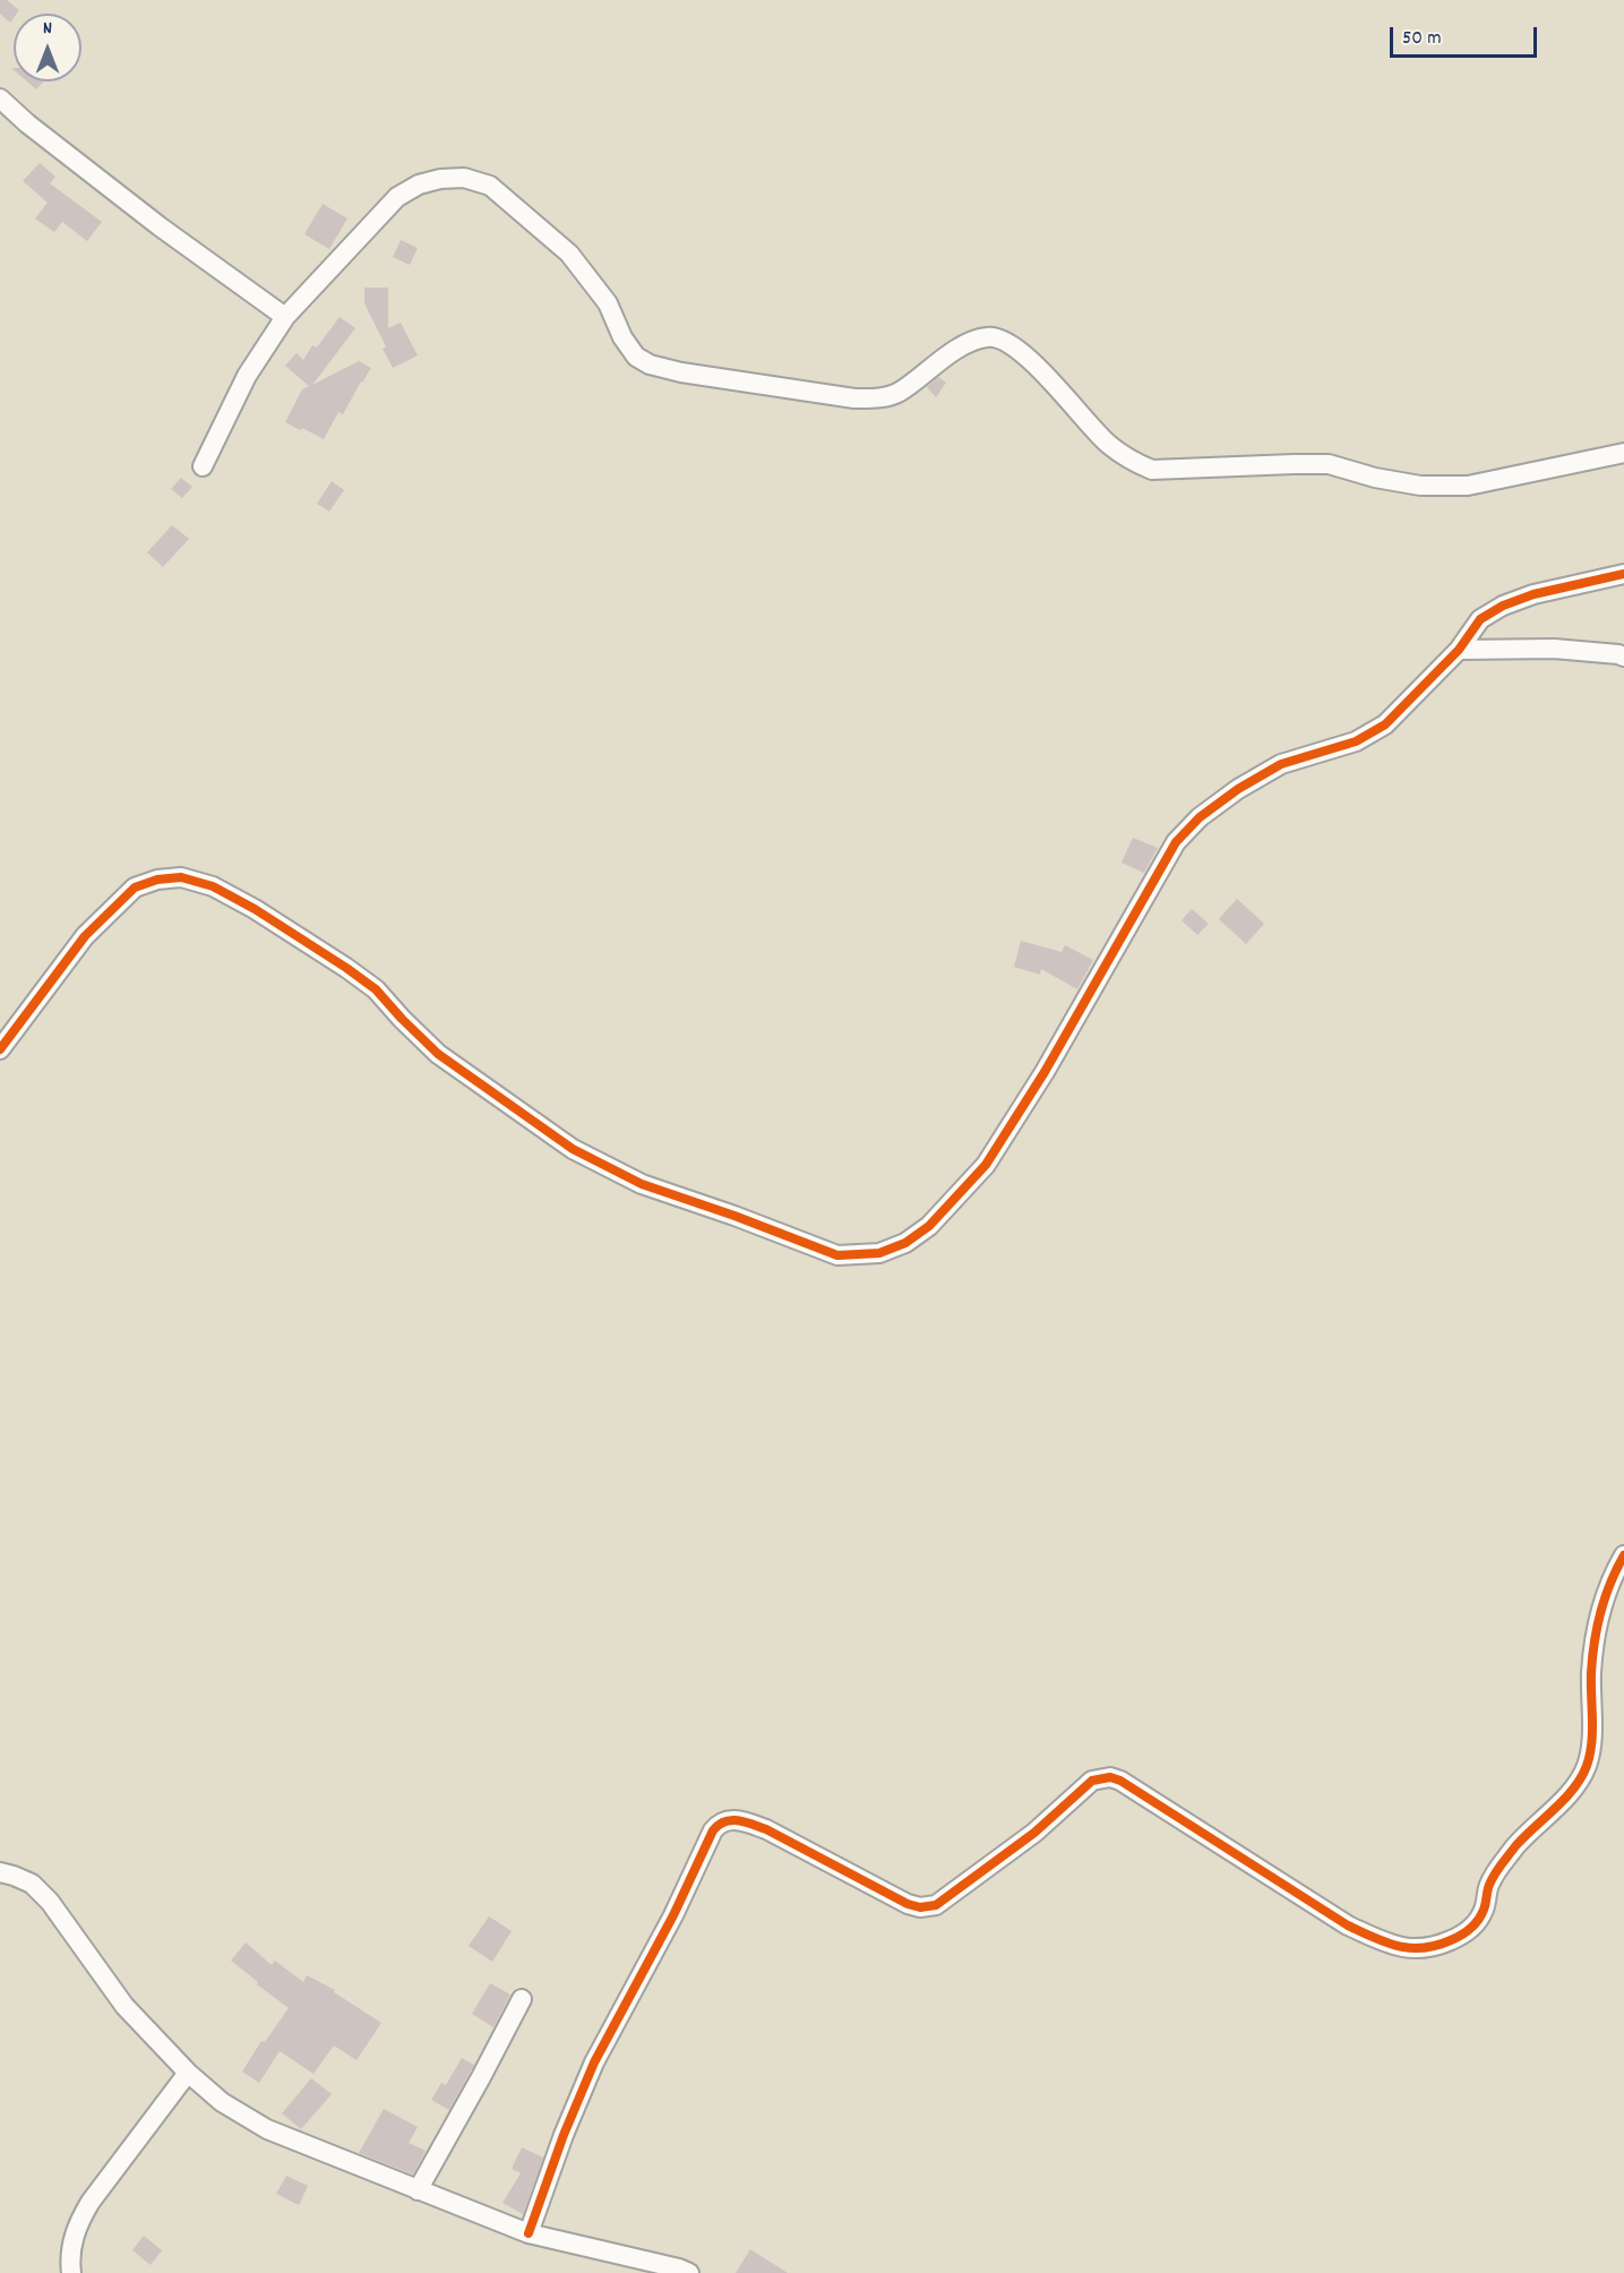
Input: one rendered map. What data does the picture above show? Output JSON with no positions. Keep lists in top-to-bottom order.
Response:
{
  "scale_bar": "50 m",
  "north": "top"
}
